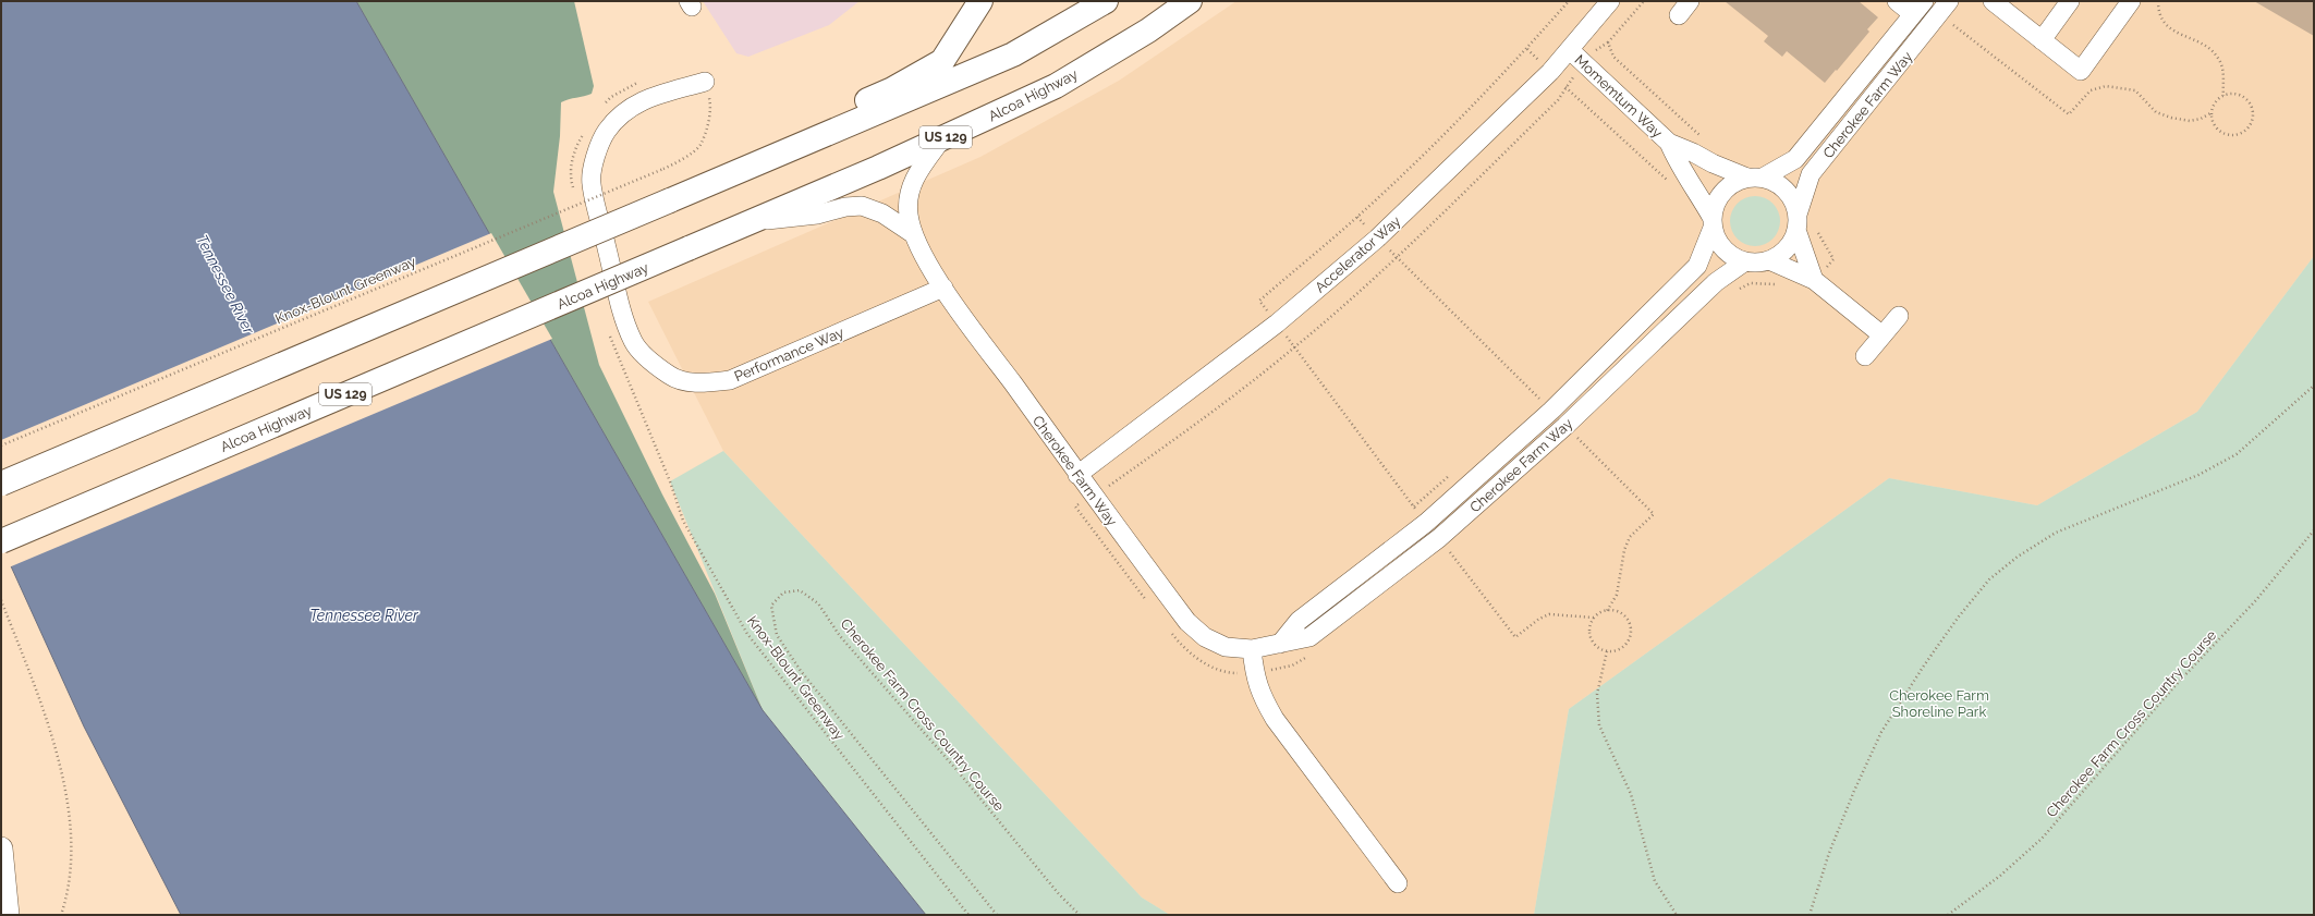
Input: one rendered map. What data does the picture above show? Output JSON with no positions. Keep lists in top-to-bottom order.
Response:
{
  "streets": {
    "highway": ["Alcoa Highway", "US 129"],
    "street": [
      "Momemtum Way",
      "Cherokee Farm Way",
      "Accelerator Way",
      "Performance Way"
    ],
    "path": ["Knox-Blount Greenway", "Cherokee Farm Cross Country Course"]
  },
  "crossings": [
    ["Alcoa Highway", "Cherokee Farm Way"],
    ["Momemtum Way", "Cherokee Farm Way"],
    ["Momemtum Way", "Accelerator Way"],
    ["Cherokee Farm Way", "Accelerator Way"],
    ["Cherokee Farm Way", "Performance Way"],
    ["Knox-Blount Greenway", "Performance Way"]
  ],
  "water": ["Tennessee River"],
  "parks": ["Cherokee Farm Shoreline Park"]
}
